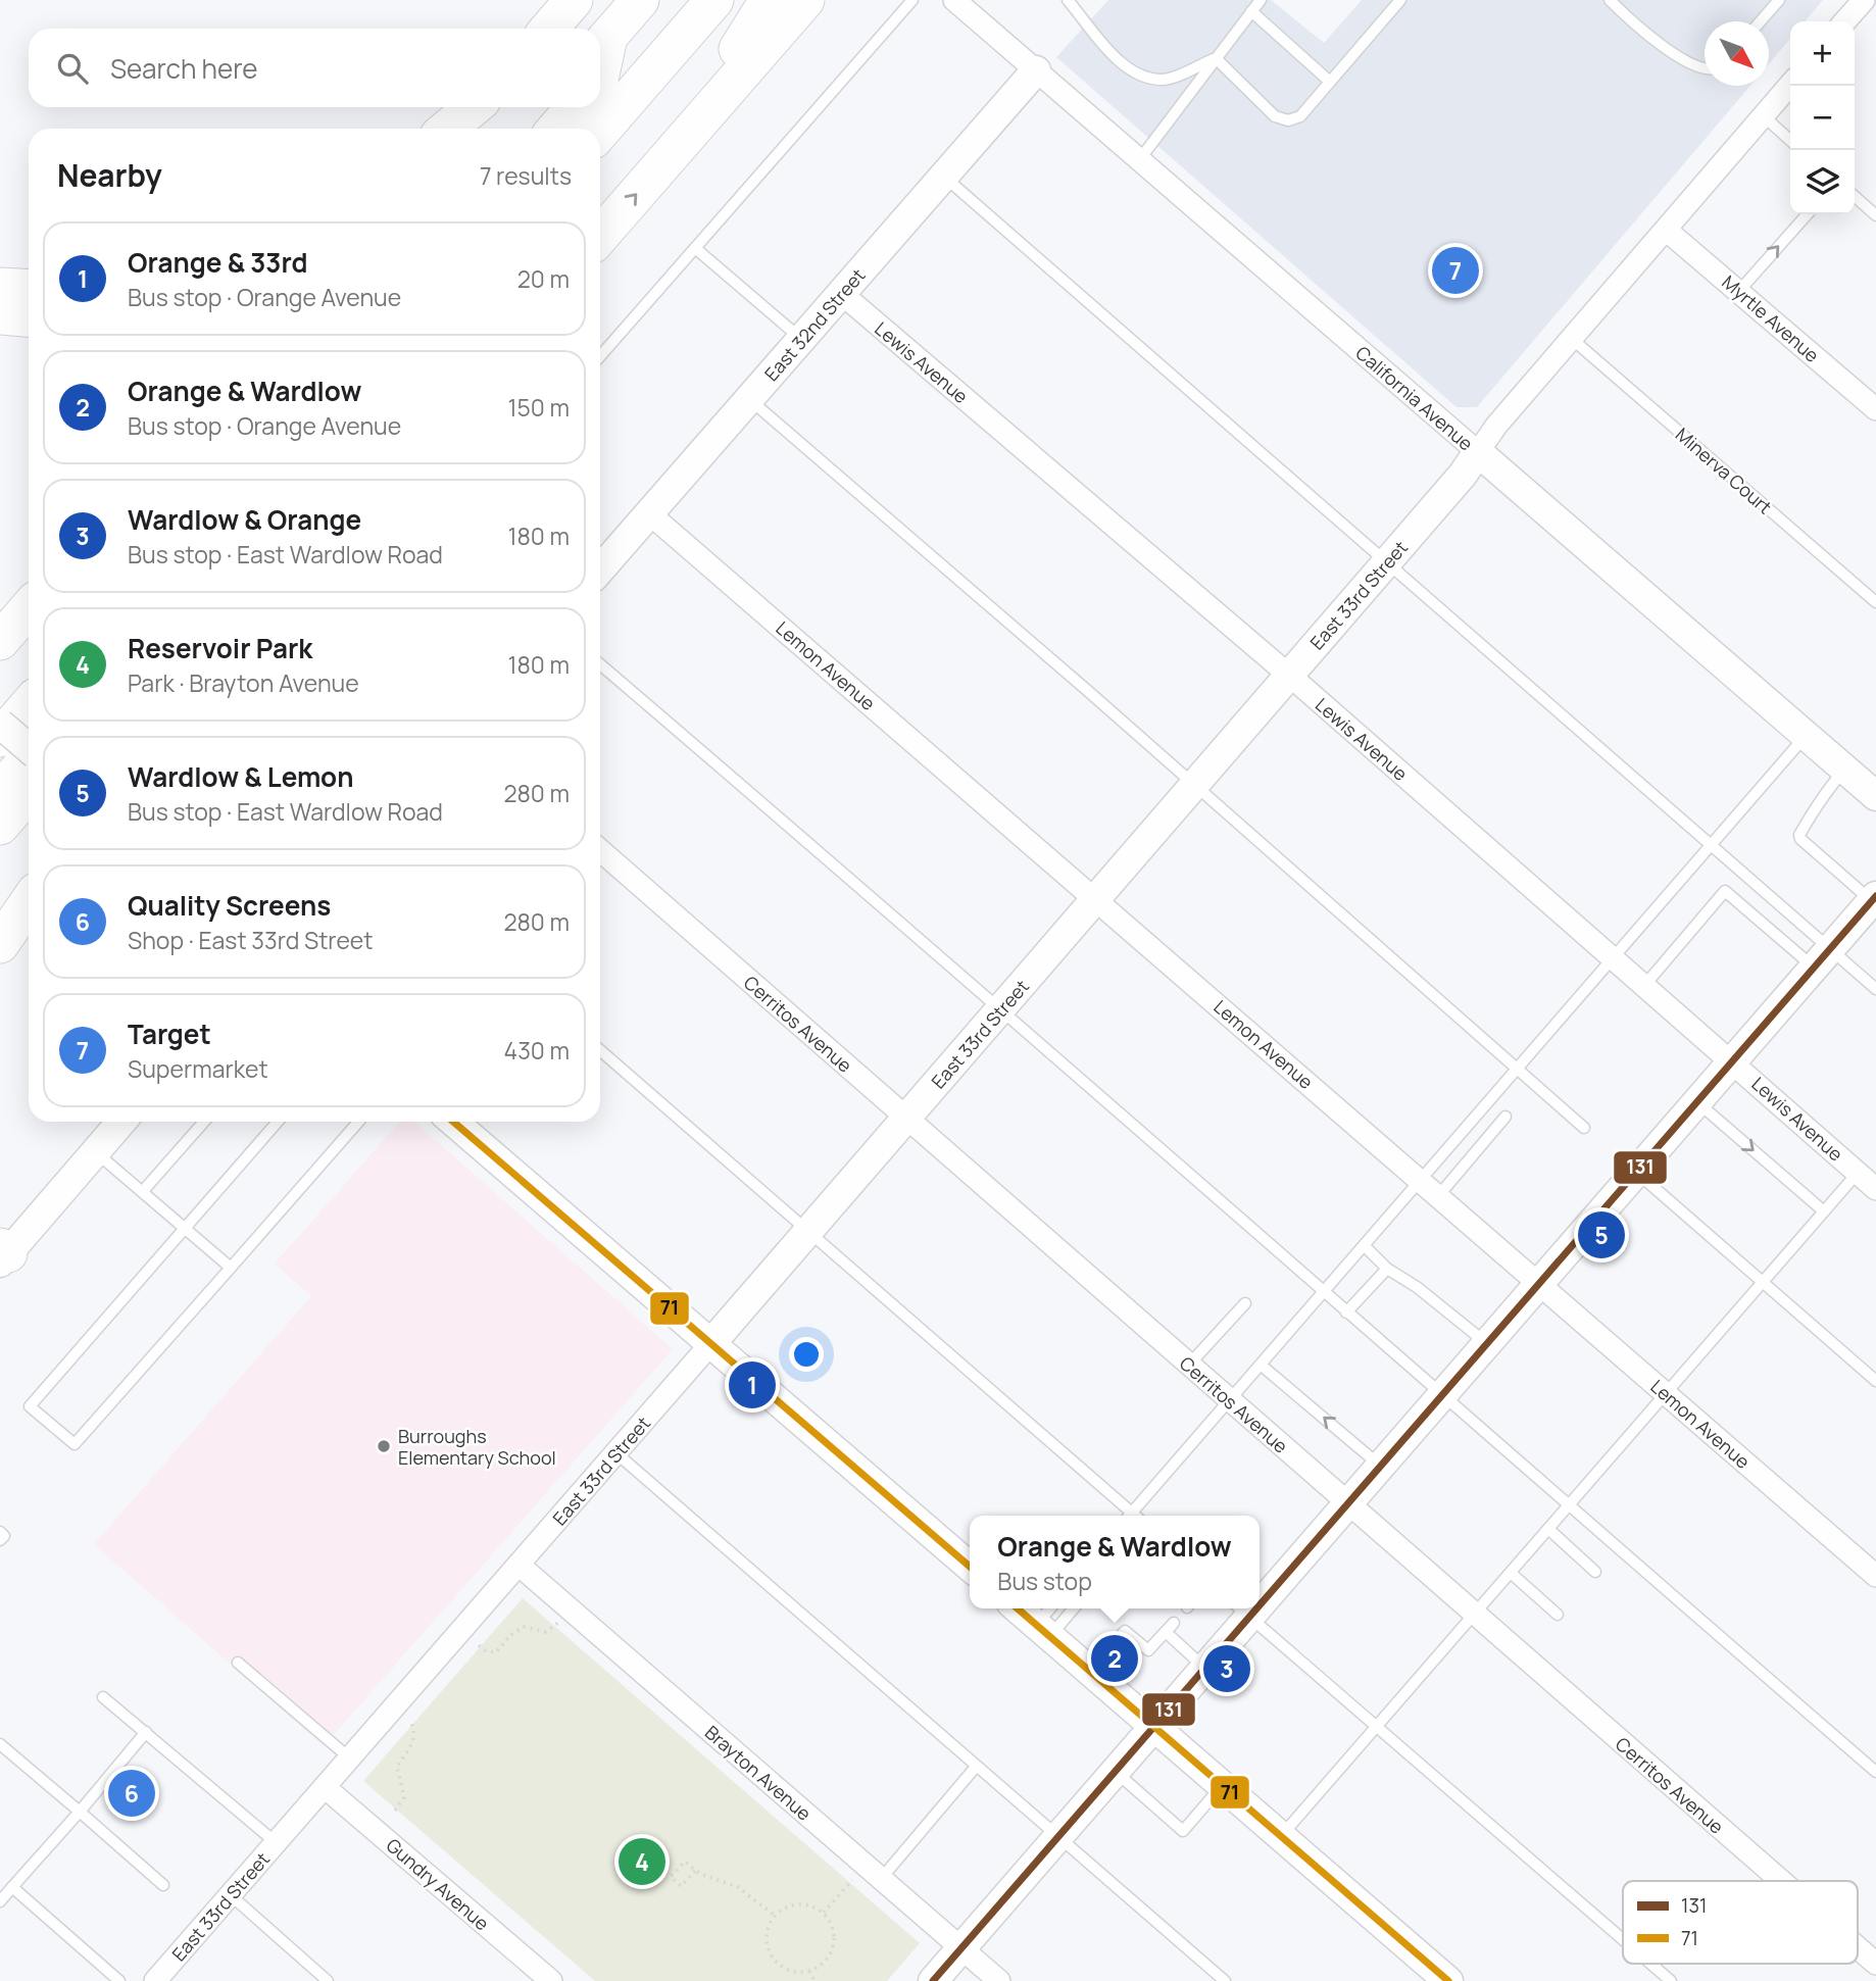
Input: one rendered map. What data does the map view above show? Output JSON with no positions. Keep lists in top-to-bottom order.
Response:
{
  "streets": {
    "street": [
      "Myrtle Avenue",
      "East 32nd Street",
      "Lewis Avenue",
      "California Avenue",
      "East 33rd Street",
      "Lemon Avenue",
      "Cerritos Avenue",
      "Brayton Avenue",
      "Gundry Avenue"
    ],
    "lane": ["Minerva Court"]
  },
  "crossings": [
    ["Myrtle Avenue", "East 33rd Street"],
    ["East 32nd Street", "Lewis Avenue"],
    ["East 32nd Street", "California Avenue"],
    ["East 32nd Street", "Lemon Avenue"],
    ["Lewis Avenue", "East 33rd Street"],
    ["California Avenue", "East 33rd Street"],
    ["Minerva Court", "East 33rd Street"],
    ["East 33rd Street", "Lemon Avenue"],
    ["East 33rd Street", "Cerritos Avenue"],
    ["East 33rd Street", "Brayton Avenue"],
    ["East 33rd Street", "Gundry Avenue"]
  ],
  "places": ["Burroughs Elementary School"],
  "lines": ["transit line 131", "transit line 71"],
  "legend": ["131", "71"],
  "north": "bottom right",
  "page": {
    "map_buttons": ["+", "−"],
    "search": "Search here",
    "heading": ["Nearby", "7 results"],
    "list": [
      {
        "mark": "1",
        "name": "Orange & 33rd",
        "note": "Bus stop · Orange Avenue",
        "value": "20 m"
      },
      {
        "mark": "2",
        "name": "Orange & Wardlow",
        "note": "Bus stop · Orange Avenue",
        "value": "150 m"
      },
      {
        "mark": "3",
        "name": "Wardlow & Orange",
        "note": "Bus stop · East Wardlow Road",
        "value": "180 m"
      },
      {
        "mark": "4",
        "name": "Reservoir Park",
        "note": "Park · Brayton Avenue",
        "value": "180 m"
      },
      {
        "mark": "5",
        "name": "Wardlow & Lemon",
        "note": "Bus stop · East Wardlow Road",
        "value": "280 m"
      },
      {
        "mark": "6",
        "name": "Quality Screens",
        "note": "Shop · East 33rd Street",
        "value": "280 m"
      },
      {
        "mark": "7",
        "name": "Target",
        "note": "Supermarket",
        "value": "430 m"
      }
    ],
    "pins": [
      "7",
      "5",
      "1",
      "2",
      "3",
      "6",
      "4"
    ],
    "popup": ["Orange & Wardlow", "Bus stop"]
  }
}
